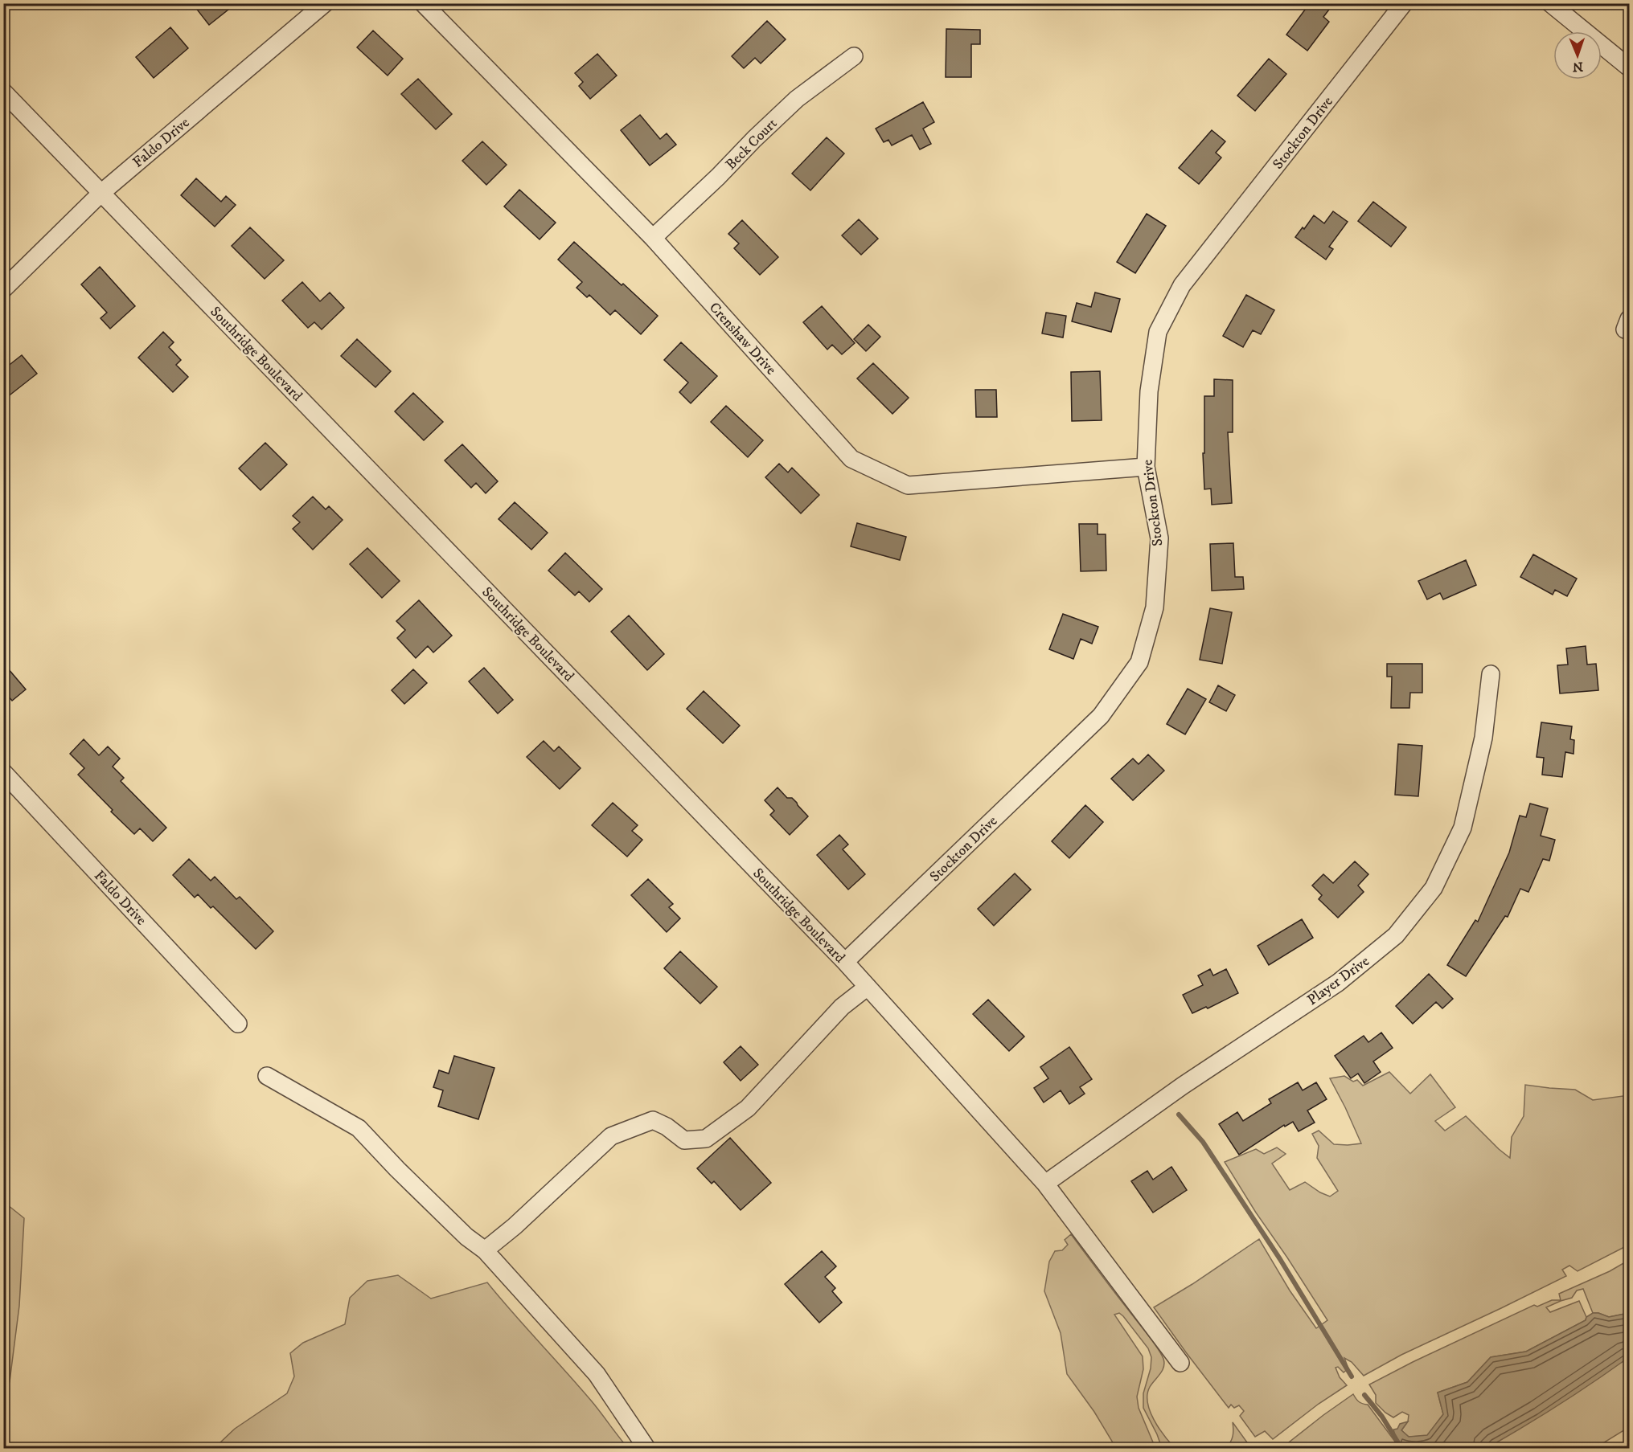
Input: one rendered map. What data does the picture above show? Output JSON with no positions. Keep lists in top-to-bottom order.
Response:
{
  "streets": {
    "street": [
      "Stockton Drive",
      "Faldo Drive",
      "Beck Court",
      "Crenshaw Drive",
      "Southridge Boulevard",
      "Player Drive"
    ]
  },
  "crossings": [
    ["Stockton Drive", "Crenshaw Drive"],
    ["Stockton Drive", "Southridge Boulevard"],
    ["Faldo Drive", "Southridge Boulevard"],
    ["Beck Court", "Crenshaw Drive"],
    ["Southridge Boulevard", "Player Drive"]
  ],
  "north": "bottom"
}
